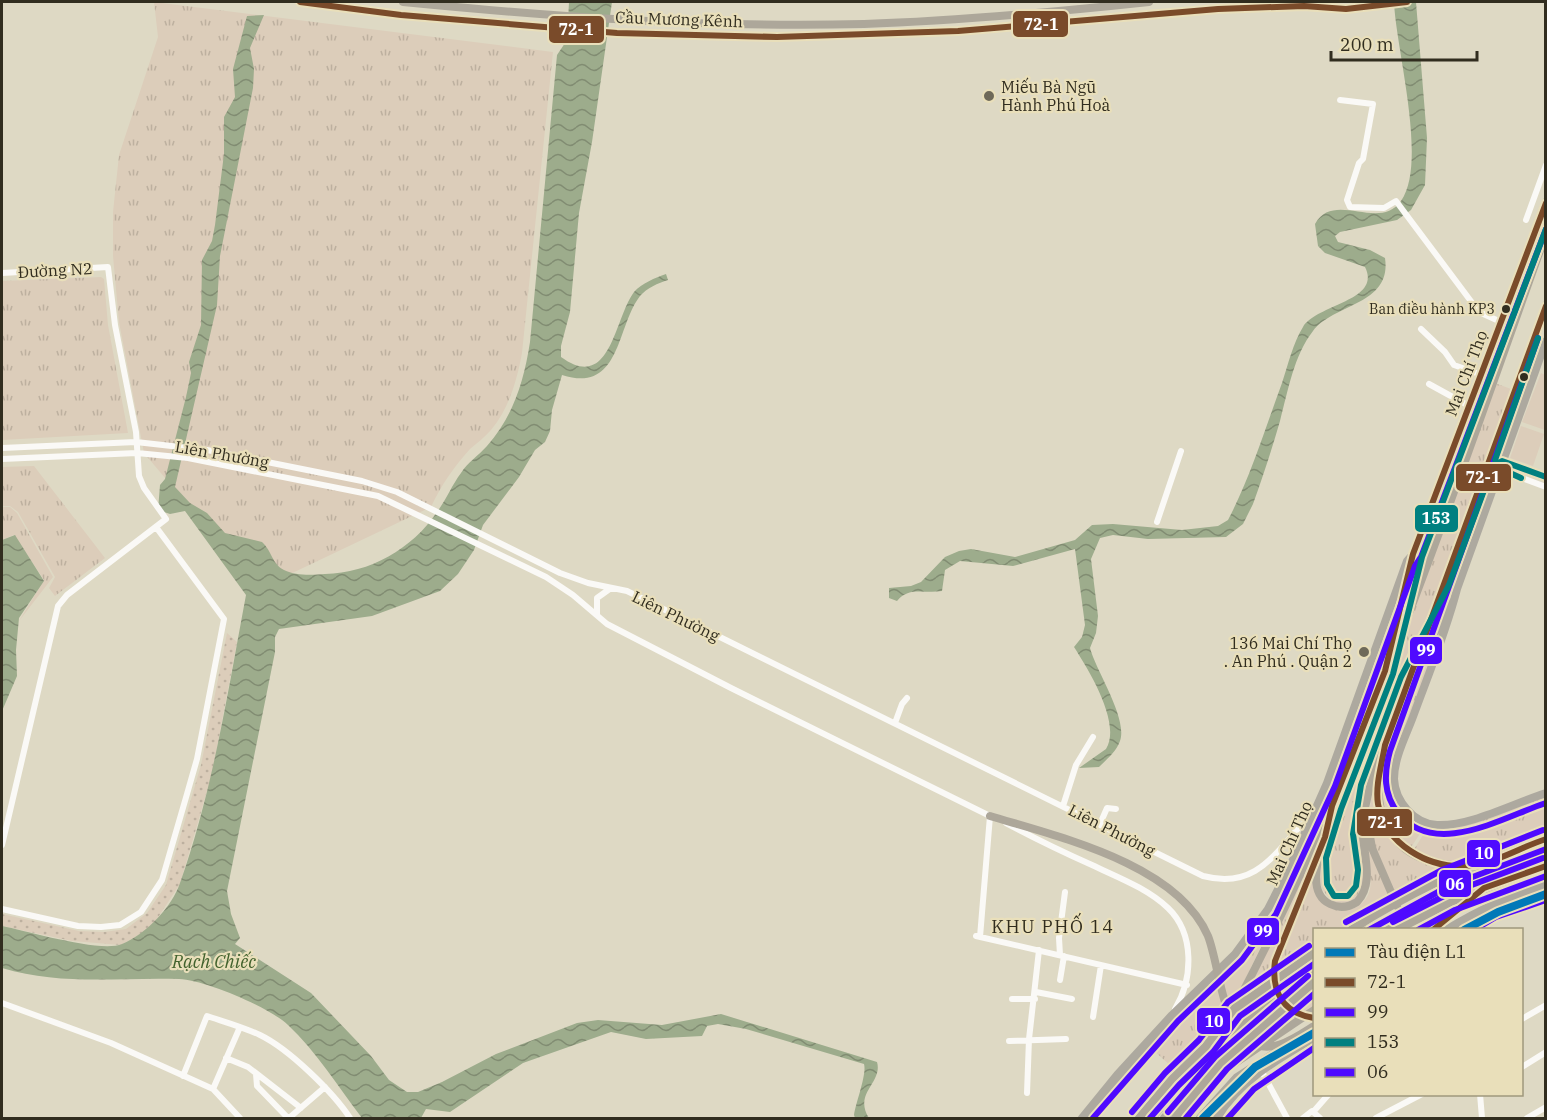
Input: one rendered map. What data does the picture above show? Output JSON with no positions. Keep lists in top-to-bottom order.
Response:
{
  "streets": {
    "highway": ["Cầu Mương Kênh", "Mai Chí Thọ"],
    "street": ["Đường N2", "Liên Phường"]
  },
  "crossings": [
    ["Đường N2", "Liên Phường"],
    ["Mai Chí Thọ", "Liên Phường"]
  ],
  "districts": ["KHU PHỐ 14"],
  "water": ["Rạch Chiếc"],
  "places": ["Miếu Bà Ngũ Hành Phú Hoà", "Ban điều hành KP3", "136 Mai Chí Thọ . An Phú . Quận 2"],
  "lines": [
    "transit line 72-1",
    "transit line 99",
    "transit line 153",
    "transit line 10",
    "transit line 06",
    "metro line L1"
  ],
  "legend": [
    "Tàu điện L1",
    "72-1",
    "99",
    "153",
    "06"
  ],
  "scale_bar": "200 m"
}
